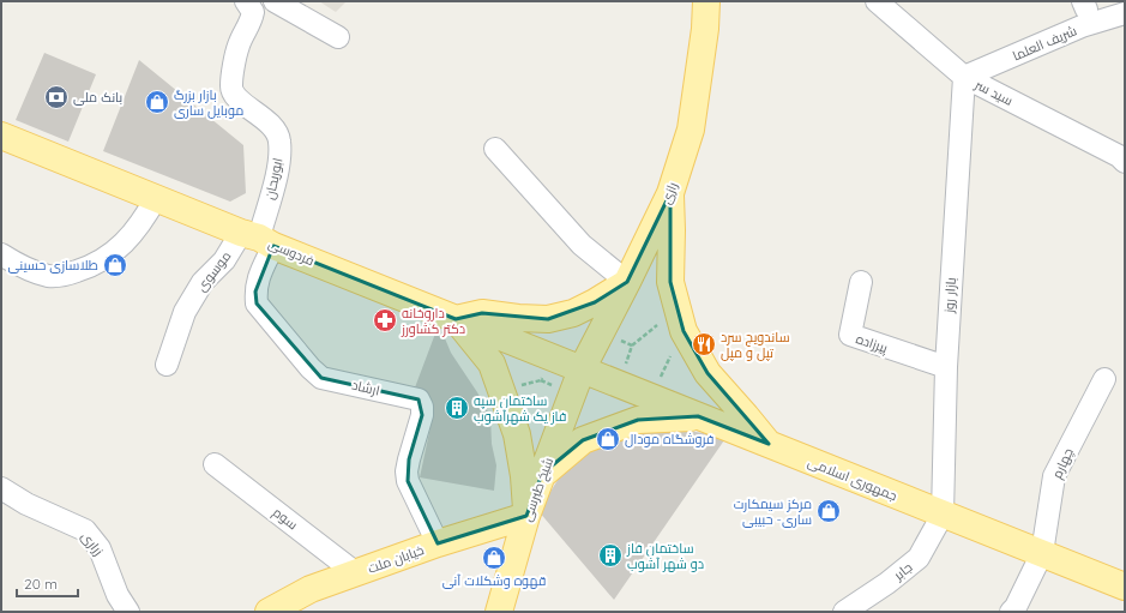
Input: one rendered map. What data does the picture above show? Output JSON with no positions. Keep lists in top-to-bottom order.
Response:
{
  "streets": {
    "main road": [
      "رازی",
      "فردوسی",
      "جمهوری اسلامی",
      "شیخ طبرسی",
      "خیابان ملت"
    ],
    "street": [
      "شریف العلما",
      "سید سر",
      "ابوریحان",
      "موسوی",
      "بازار روز",
      "پیرزاده",
      "ارشاد",
      "چهارم",
      "سوم",
      "زراری",
      "جابر"
    ]
  },
  "crossings": [
    ["شریف العلما", "سید سر"],
    ["شریف العلما", "بازار روز"],
    ["سید سر", "بازار روز"],
    ["ابوریحان", "فردوسی"],
    ["ابوریحان", "موسوی"],
    ["ابوریحان", "ارشاد"],
    ["رازی", "فردوسی"],
    ["رازی", "جمهوری اسلامی"],
    ["رازی", "شیخ طبرسی"],
    ["فردوسی", "موسوی"],
    ["فردوسی", "ارشاد"],
    ["فردوسی", "جمهوری اسلامی"],
    ["فردوسی", "شیخ طبرسی"],
    ["موسوی", "ارشاد"],
    ["بازار روز", "پیرزاده"],
    ["بازار روز", "جمهوری اسلامی"],
    ["بازار روز", "جابر"],
    ["ارشاد", "خیابان ملت"],
    ["چهارم", "جمهوری اسلامی"],
    ["جمهوری اسلامی", "شیخ طبرسی"],
    ["جمهوری اسلامی", "جابر"],
    ["شیخ طبرسی", "خیابان ملت"],
    ["سوم", "خیابان ملت"]
  ],
  "places": {
    "bank": ["بانک ملی"],
    "shop": [
      "بازار بزرگ موبایل ساری",
      "طلاسازی حسینی",
      "فروشگاه مودال",
      "مرکز سیمکارت ساری- حبیبی",
      "قهوه وشکلات آنی"
    ],
    "pharmacy": ["داروخانه دکتر کشاورز"],
    "restaurant": ["ساندویچ سرد تپل و مپل"],
    "building": ["ساختمان سپه فاز یک شهرآشوب", "ساختمان فاز دو شهر آشوب"]
  },
  "scale_bar": "20 m"
}
